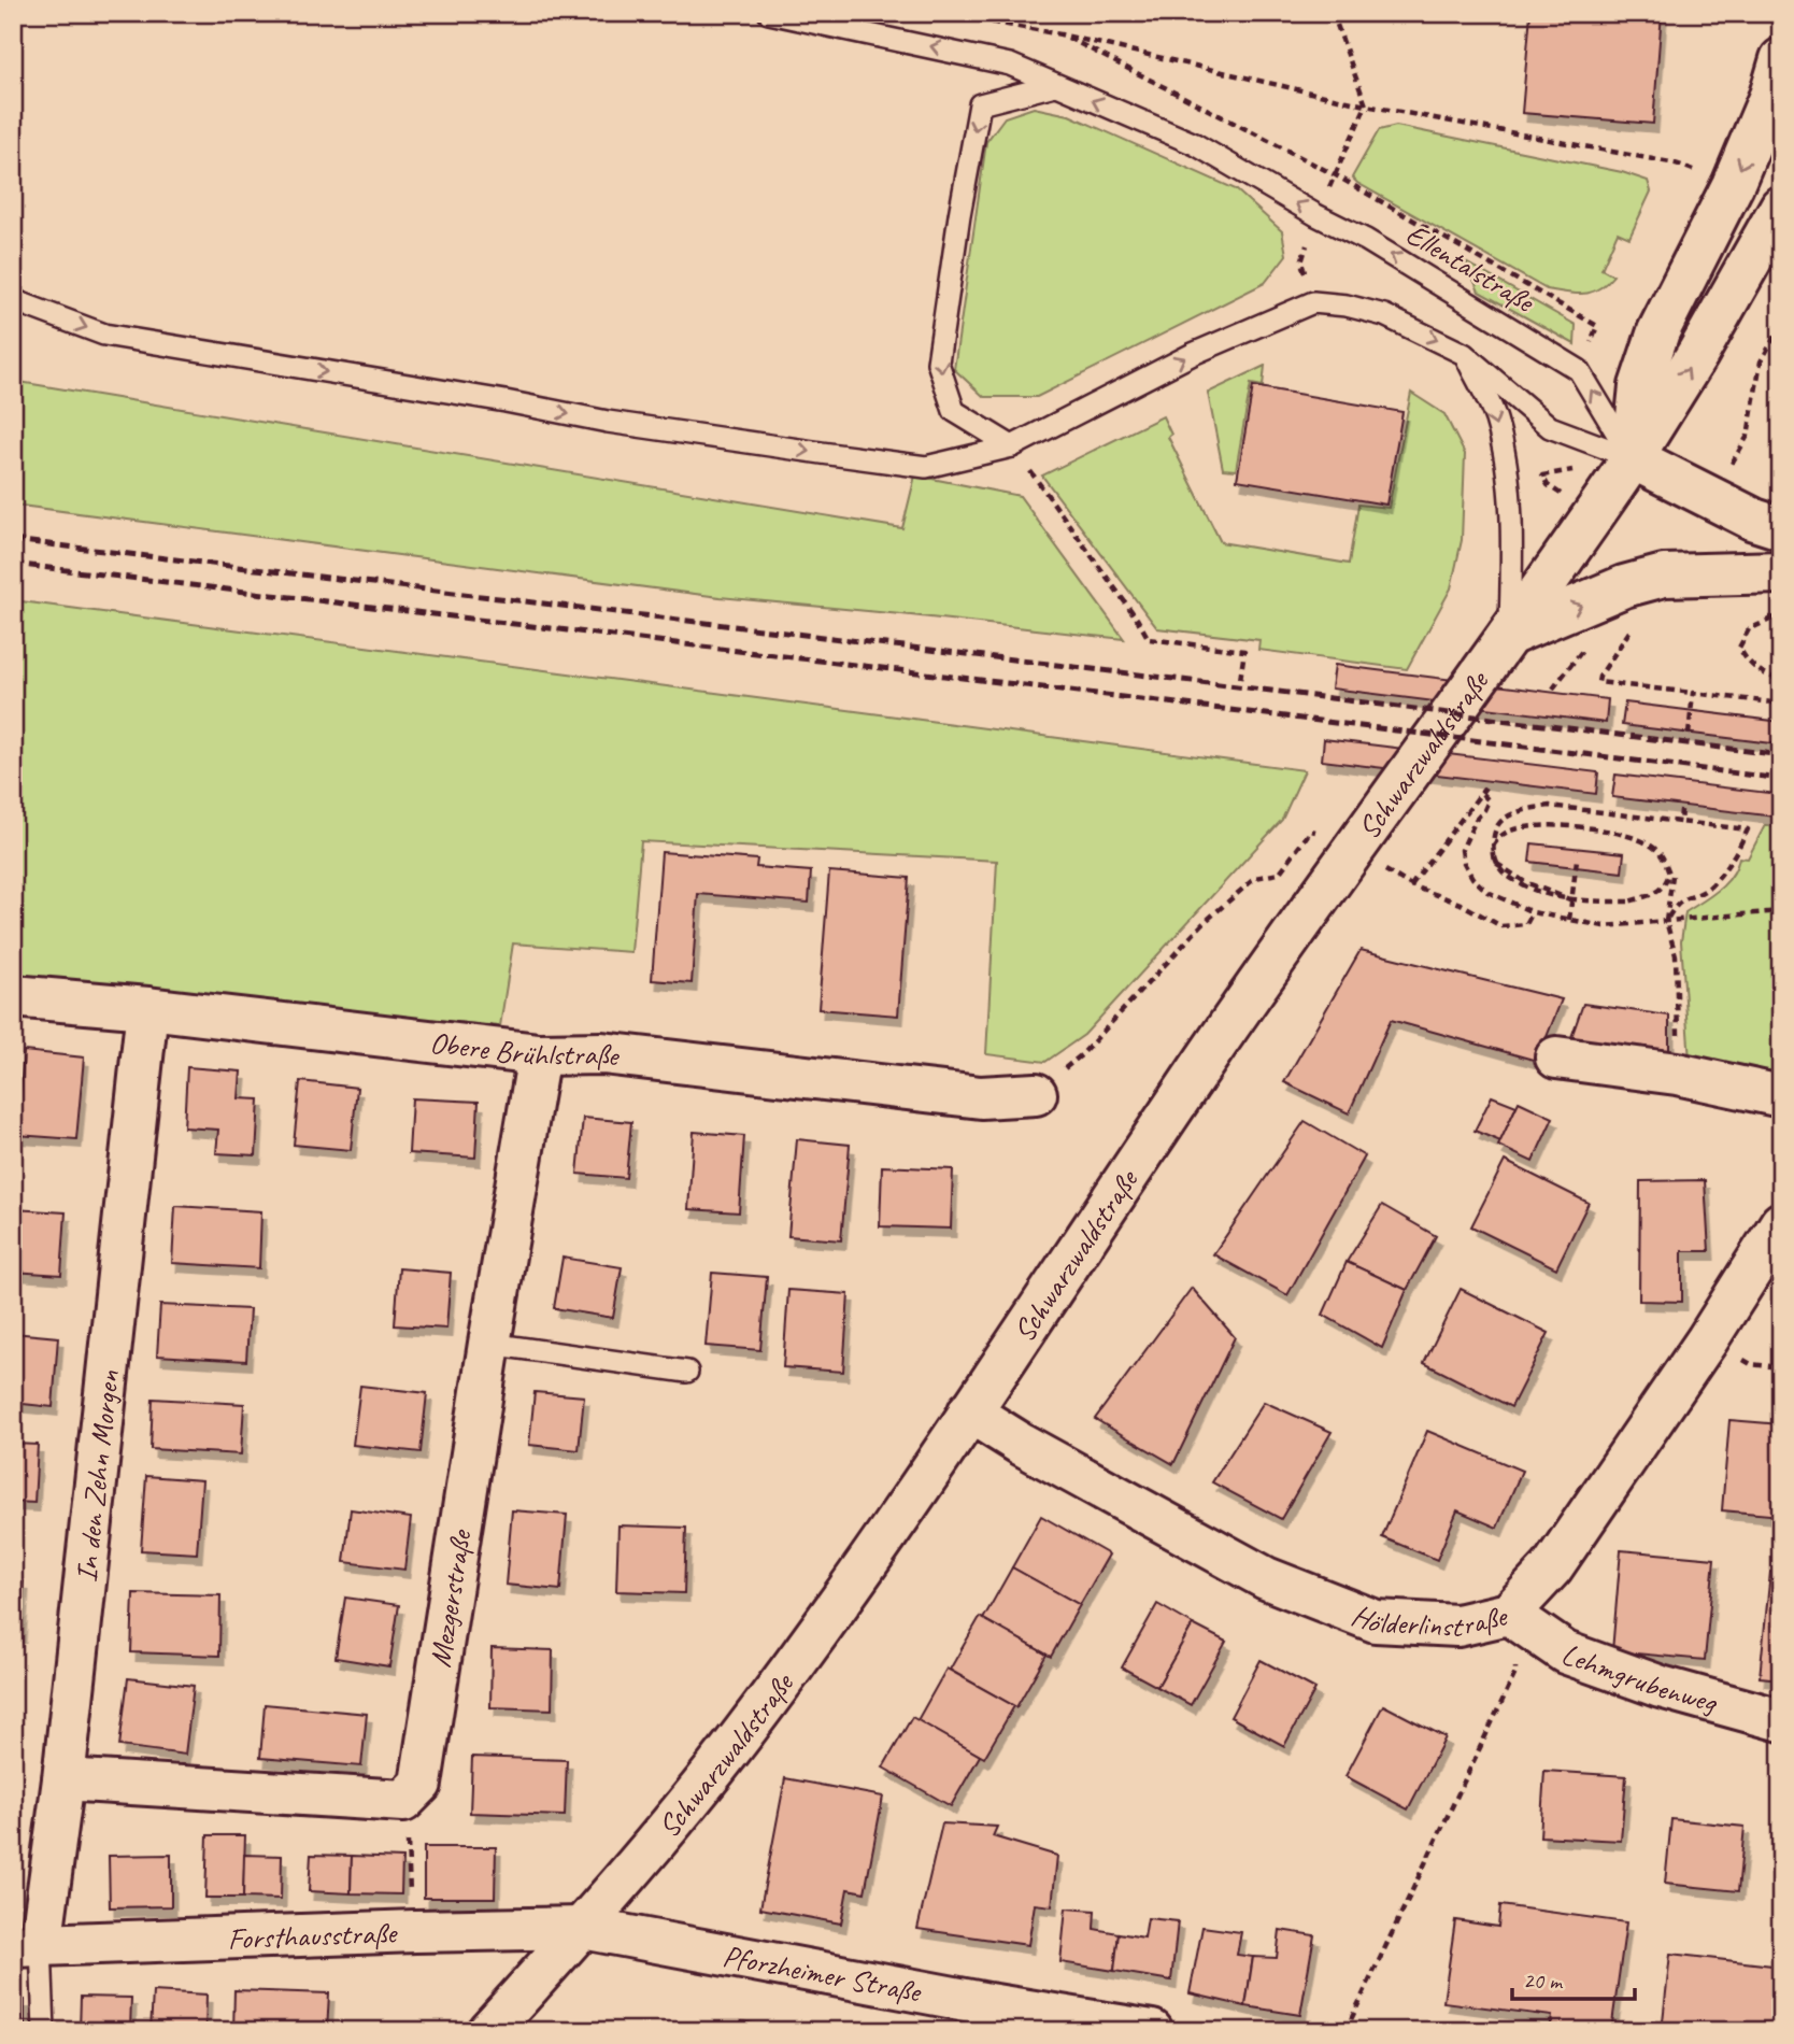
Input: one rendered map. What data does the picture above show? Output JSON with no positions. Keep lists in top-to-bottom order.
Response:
{
  "streets": {
    "street": [
      "Schwarzwaldstraße",
      "Obere Brühlstraße",
      "In den Zehn Morgen",
      "Mezgerstraße",
      "Hölderlinstraße",
      "Lehmgrubenweg",
      "Forsthausstraße",
      "Pforzheimer Straße"
    ],
    "lane": ["Ellentalstraße"]
  },
  "crossings": [
    ["Ellentalstraße", "Schwarzwaldstraße"],
    ["Schwarzwaldstraße", "Hölderlinstraße"],
    ["Schwarzwaldstraße", "Forsthausstraße"],
    ["Schwarzwaldstraße", "Pforzheimer Straße"],
    ["Obere Brühlstraße", "In den Zehn Morgen"],
    ["Obere Brühlstraße", "Mezgerstraße"],
    ["In den Zehn Morgen", "Forsthausstraße"],
    ["Hölderlinstraße", "Lehmgrubenweg"],
    ["Forsthausstraße", "Pforzheimer Straße"]
  ],
  "scale_bar": "20 m"
}
